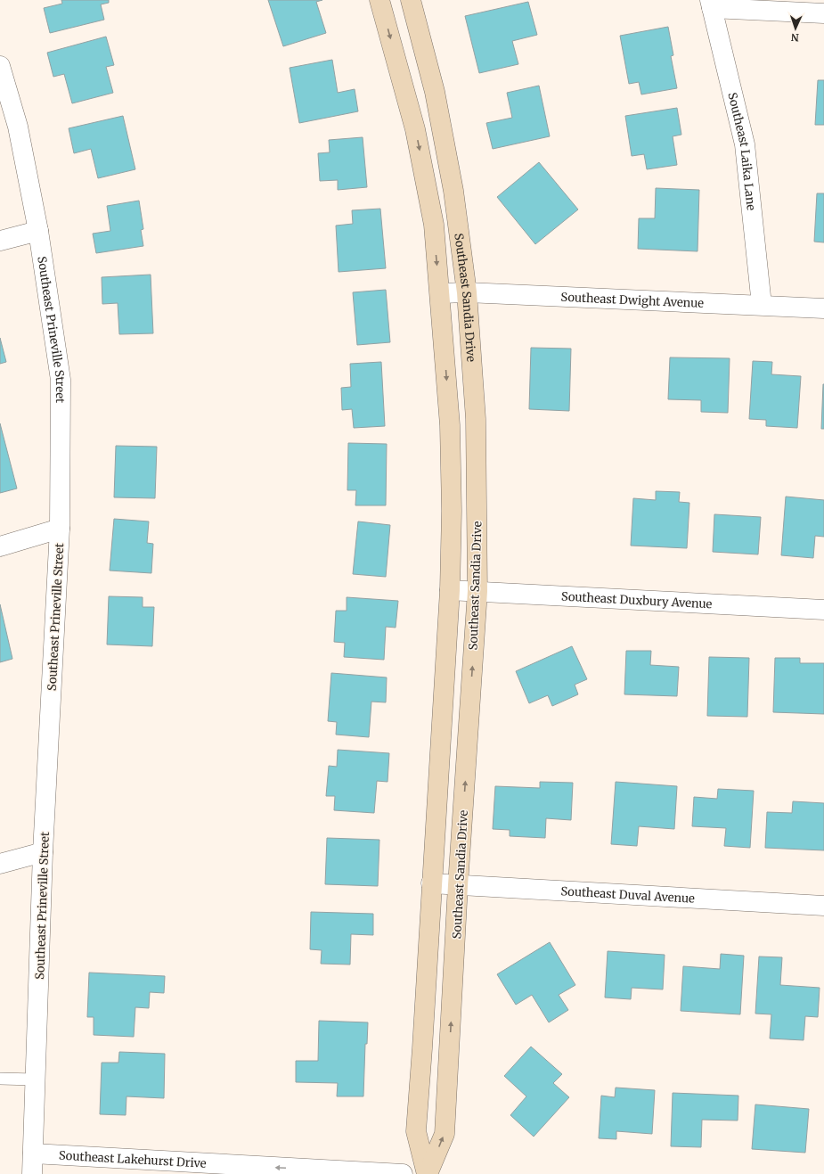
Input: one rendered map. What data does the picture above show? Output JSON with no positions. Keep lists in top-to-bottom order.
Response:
{
  "streets": {
    "street": [
      "Southeast Laika Lane",
      "Southeast Sandia Drive",
      "Southeast Dwight Avenue",
      "Southeast Prineville Street",
      "Southeast Duxbury Avenue",
      "Southeast Duval Avenue",
      "Southeast Lakehurst Drive"
    ]
  },
  "crossings": [
    ["Southeast Laika Lane", "Southeast Dwight Avenue"],
    ["Southeast Sandia Drive", "Southeast Dwight Avenue"],
    ["Southeast Sandia Drive", "Southeast Duxbury Avenue"],
    ["Southeast Sandia Drive", "Southeast Duval Avenue"],
    ["Southeast Prineville Street", "Southeast Lakehurst Drive"]
  ],
  "one_way": ["Southeast Lakehurst Drive"],
  "north": "bottom"
}
